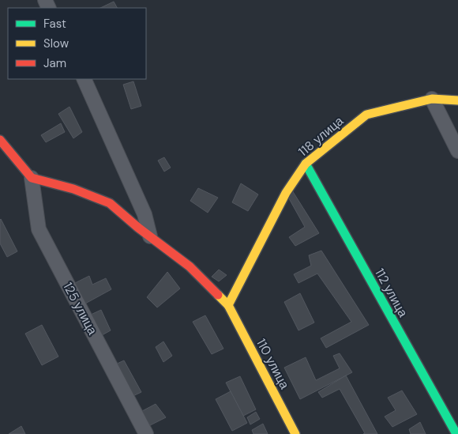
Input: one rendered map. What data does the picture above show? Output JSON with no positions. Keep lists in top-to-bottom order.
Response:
{
  "streets": {
    "street": [
      "118 улица",
      "112 улица",
      "125 улица",
      "110 улица"
    ]
  },
  "crossings": [
    ["118 улица", "112 улица"],
    ["118 улица", "110 улица"],
    ["125 улица", "110 улица"]
  ],
  "legend": ["Fast", "Slow", "Jam"]
}
